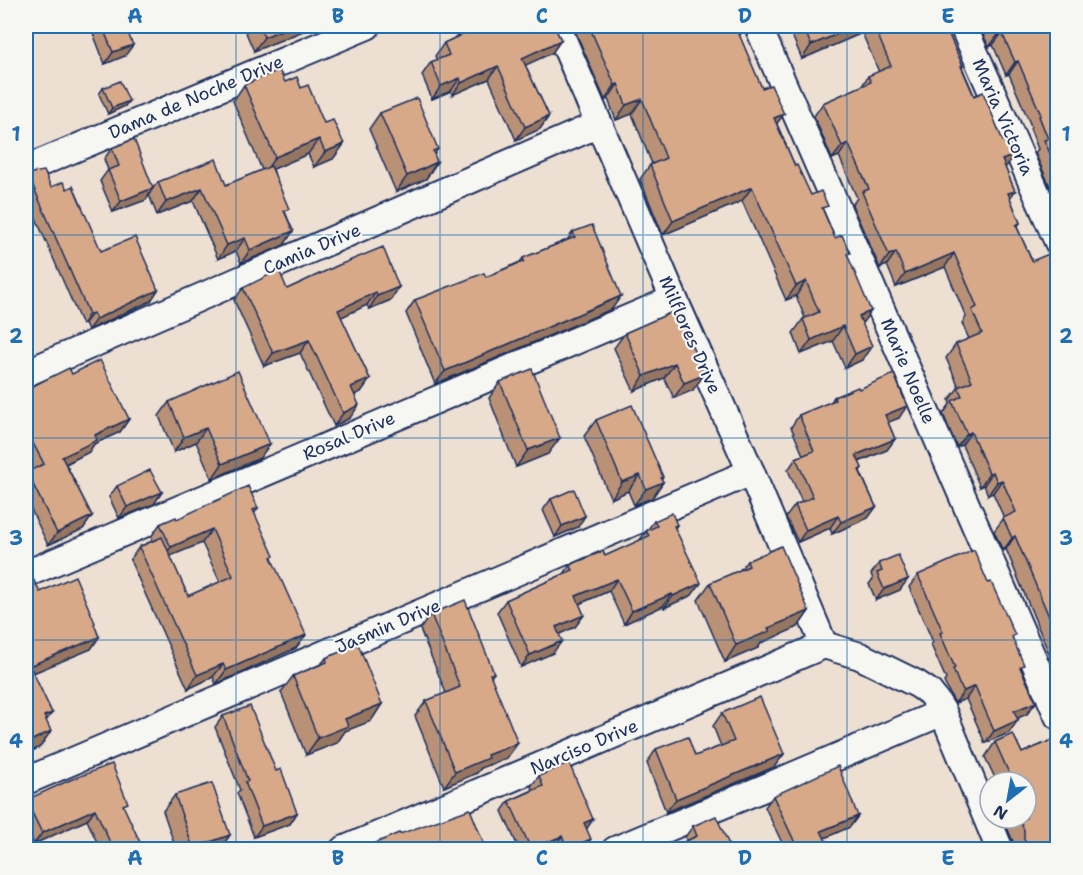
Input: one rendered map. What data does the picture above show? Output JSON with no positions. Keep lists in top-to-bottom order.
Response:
{
  "streets": {
    "street": [
      "Dama de Noche Drive",
      "Maria Victoria",
      "Camia Drive",
      "Milflores Drive",
      "Marie Noelle",
      "Rosal Drive",
      "Jasmin Drive",
      "Narciso Drive"
    ]
  },
  "crossings": [
    ["Camia Drive", "Milflores Drive"],
    ["Milflores Drive", "Rosal Drive"],
    ["Milflores Drive", "Jasmin Drive"],
    ["Milflores Drive", "Narciso Drive"]
  ],
  "north": "bottom left",
  "grid": {
    "columns": [
      "A",
      "B",
      "C",
      "D",
      "E"
    ],
    "rows": [
      "1",
      "2",
      "3",
      "4"
    ]
  }
}
